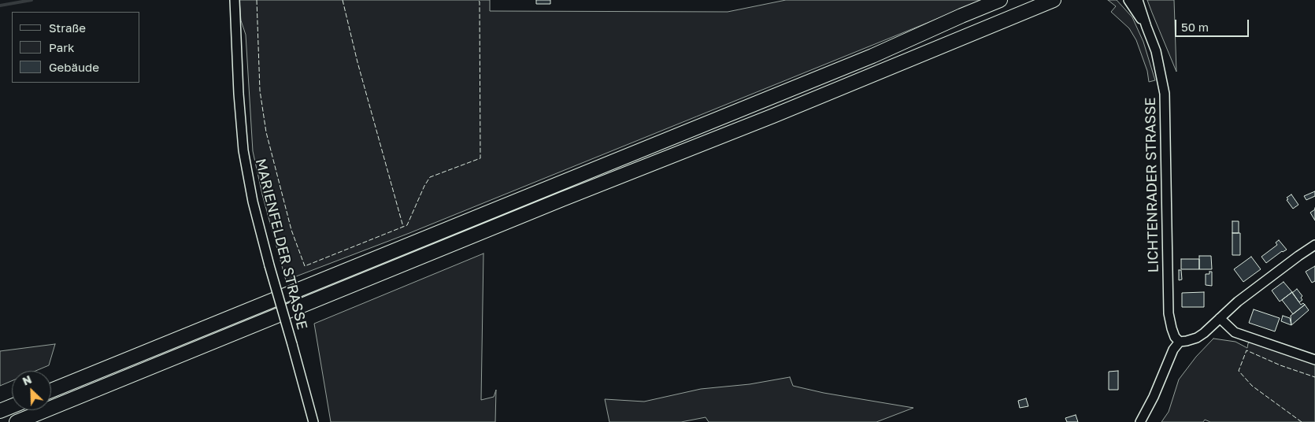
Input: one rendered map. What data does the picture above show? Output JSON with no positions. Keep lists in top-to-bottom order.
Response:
{
  "streets": {
    "street": ["LICHTENRADER STRASSE", "MARIENFELDER STRASSE"]
  },
  "legend": ["Straße", "Park", "Gebäude"],
  "scale_bar": "50 m",
  "north": "top left"
}
